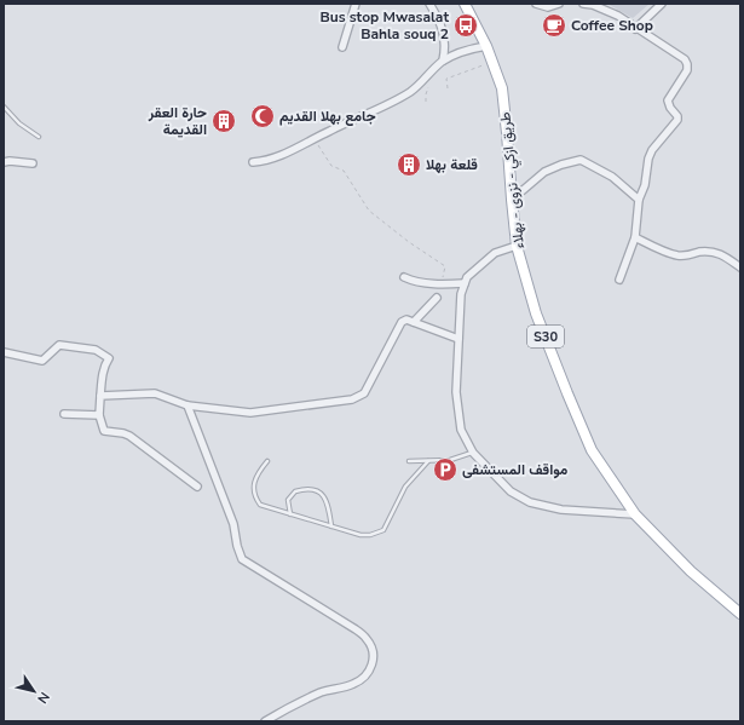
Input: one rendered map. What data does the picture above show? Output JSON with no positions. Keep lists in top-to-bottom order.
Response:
{
  "streets": {
    "main road": ["طريق ازكي - نزوى - بهلاء", "S30"]
  },
  "places": {
    "bus stop": ["Bus stop Mwasalat Bahla souq 2"],
    "cafe": ["Coffee Shop"],
    "mosque": ["جامع بهلا القديم"],
    "building": ["حارة العقر القديمة", "قلعة بهلا"],
    "parking": ["مواقف المستشفى"]
  },
  "north": "bottom right"
}
